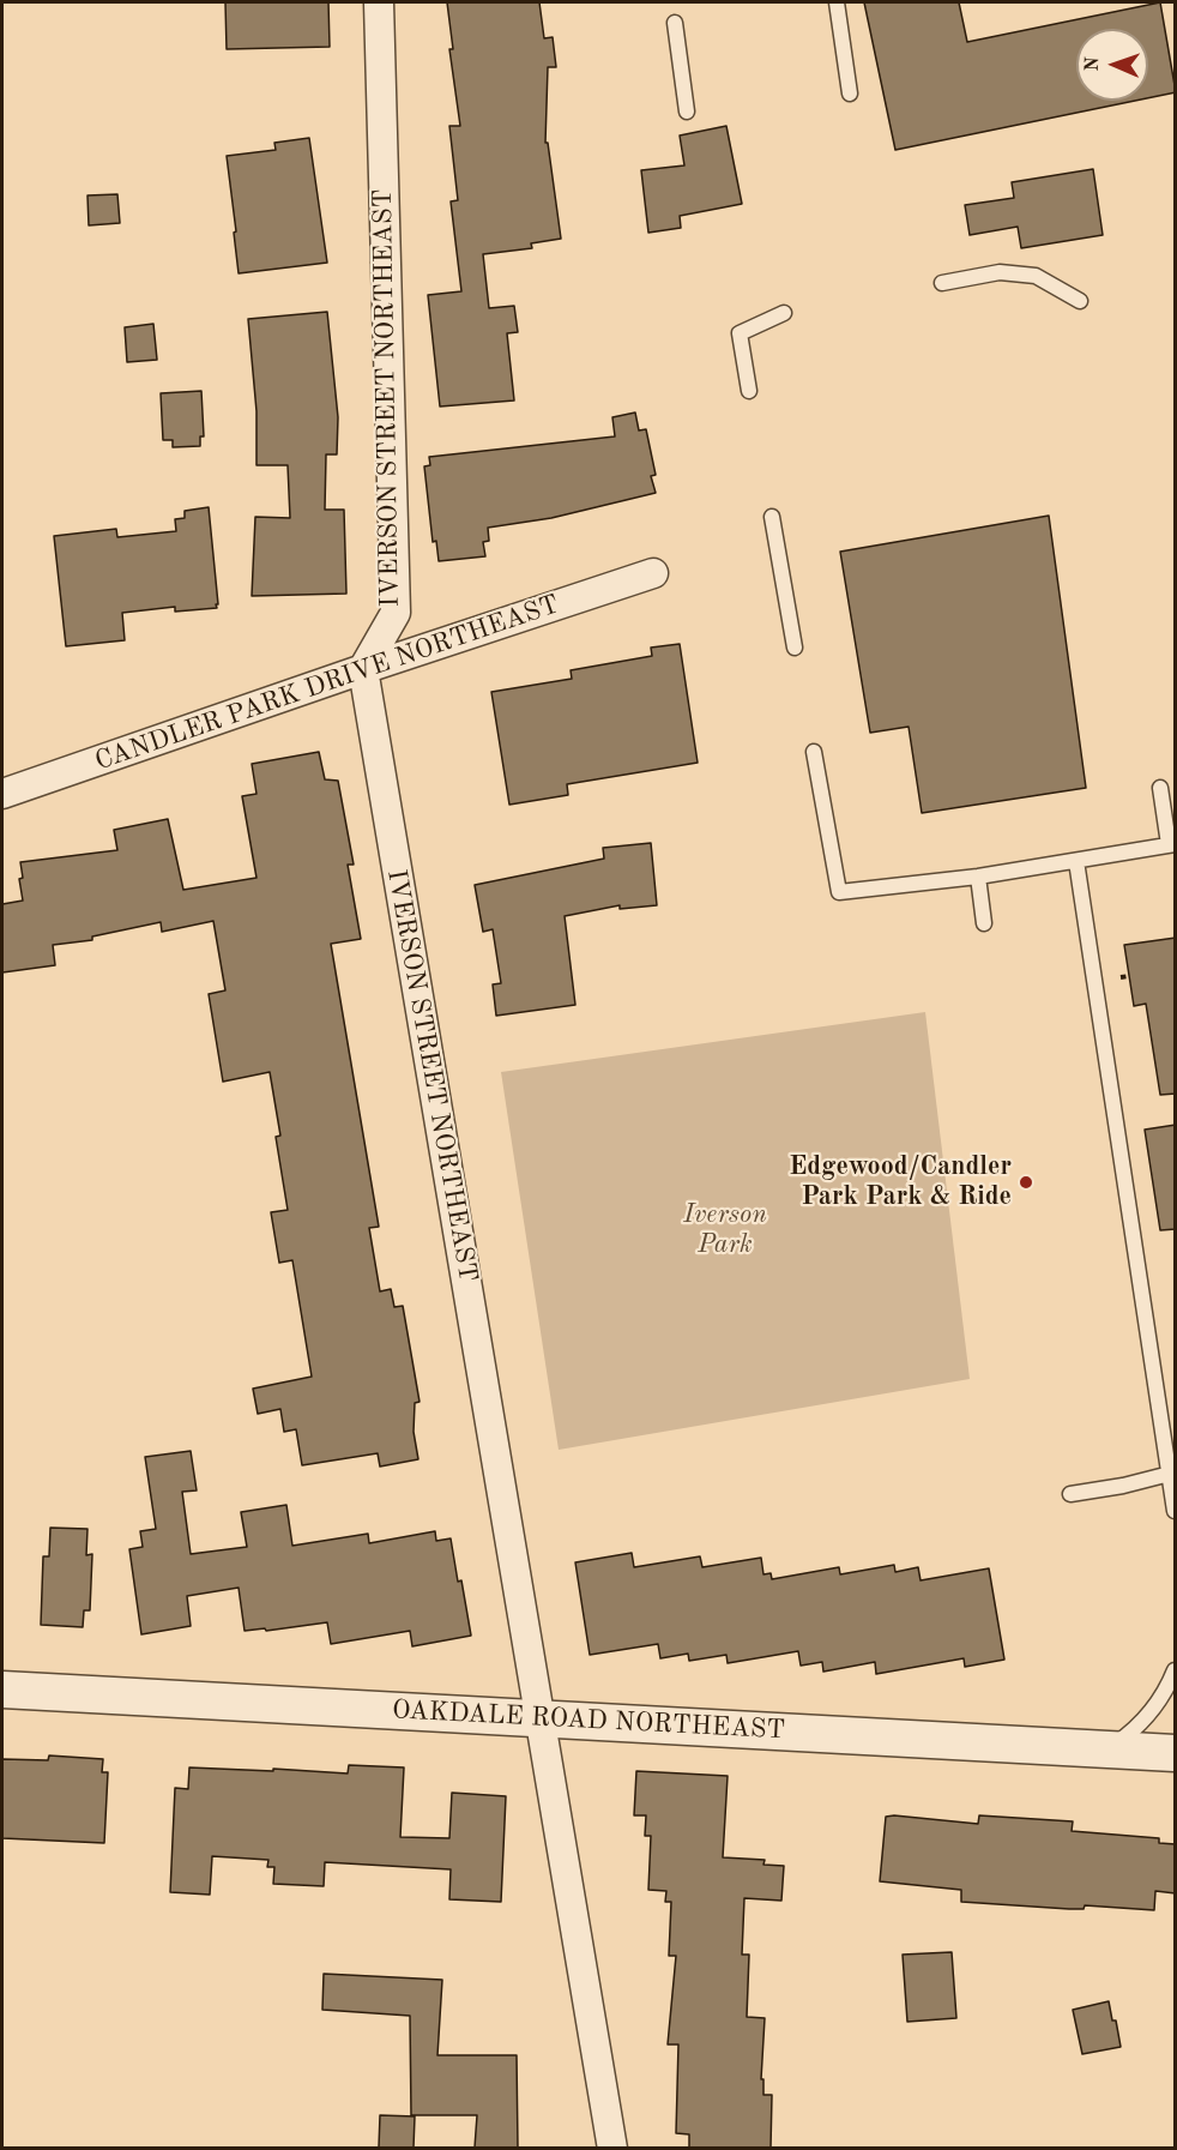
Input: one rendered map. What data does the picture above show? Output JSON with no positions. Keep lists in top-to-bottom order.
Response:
{
  "streets": {
    "street": ["IVERSON STREET NORTHEAST", "CANDLER PARK DRIVE NORTHEAST", "OAKDALE ROAD NORTHEAST"]
  },
  "crossings": [
    ["IVERSON STREET NORTHEAST", "CANDLER PARK DRIVE NORTHEAST"],
    ["IVERSON STREET NORTHEAST", "OAKDALE ROAD NORTHEAST"]
  ],
  "parks": ["Iverson Park"],
  "places": ["Edgewood/Candler Park Park & Ride"],
  "north": "left"
}
